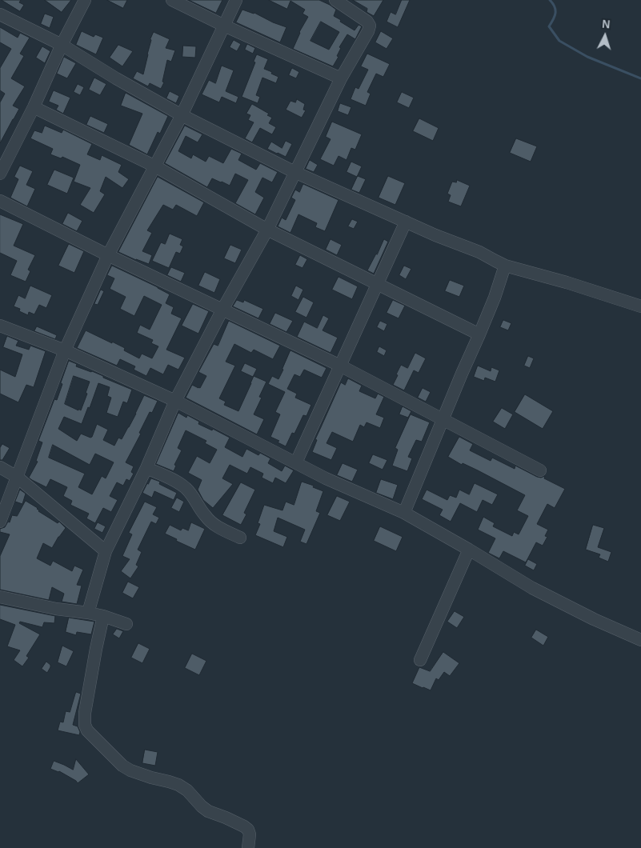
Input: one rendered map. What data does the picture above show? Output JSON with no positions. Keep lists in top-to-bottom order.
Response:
{
  "north": "top"
}
